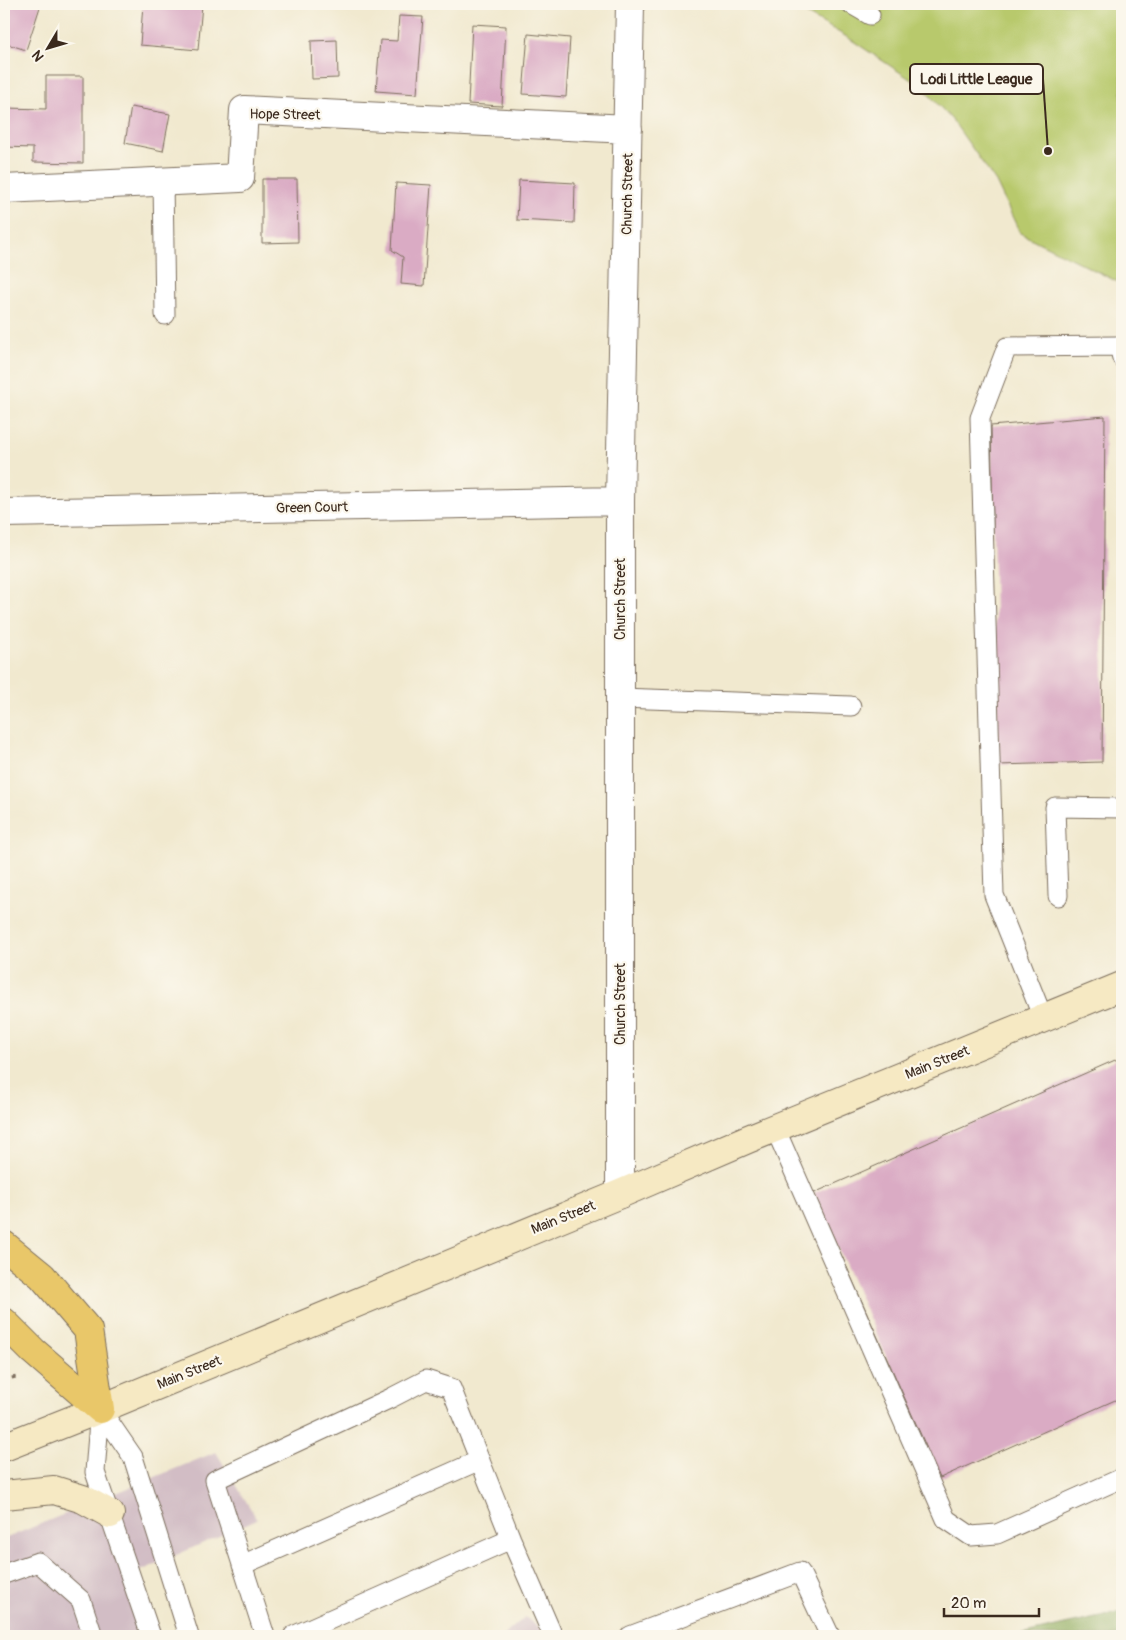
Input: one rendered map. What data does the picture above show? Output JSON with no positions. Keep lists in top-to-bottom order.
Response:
{
  "streets": {
    "main road": ["Main Street"],
    "street": ["Hope Street", "Church Street", "Green Court"]
  },
  "crossings": [
    ["Hope Street", "Church Street"],
    ["Church Street", "Green Court"],
    ["Church Street", "Main Street"]
  ],
  "places": ["Lodi Little League"],
  "scale_bar": "20 m",
  "north": "bottom left"
}
